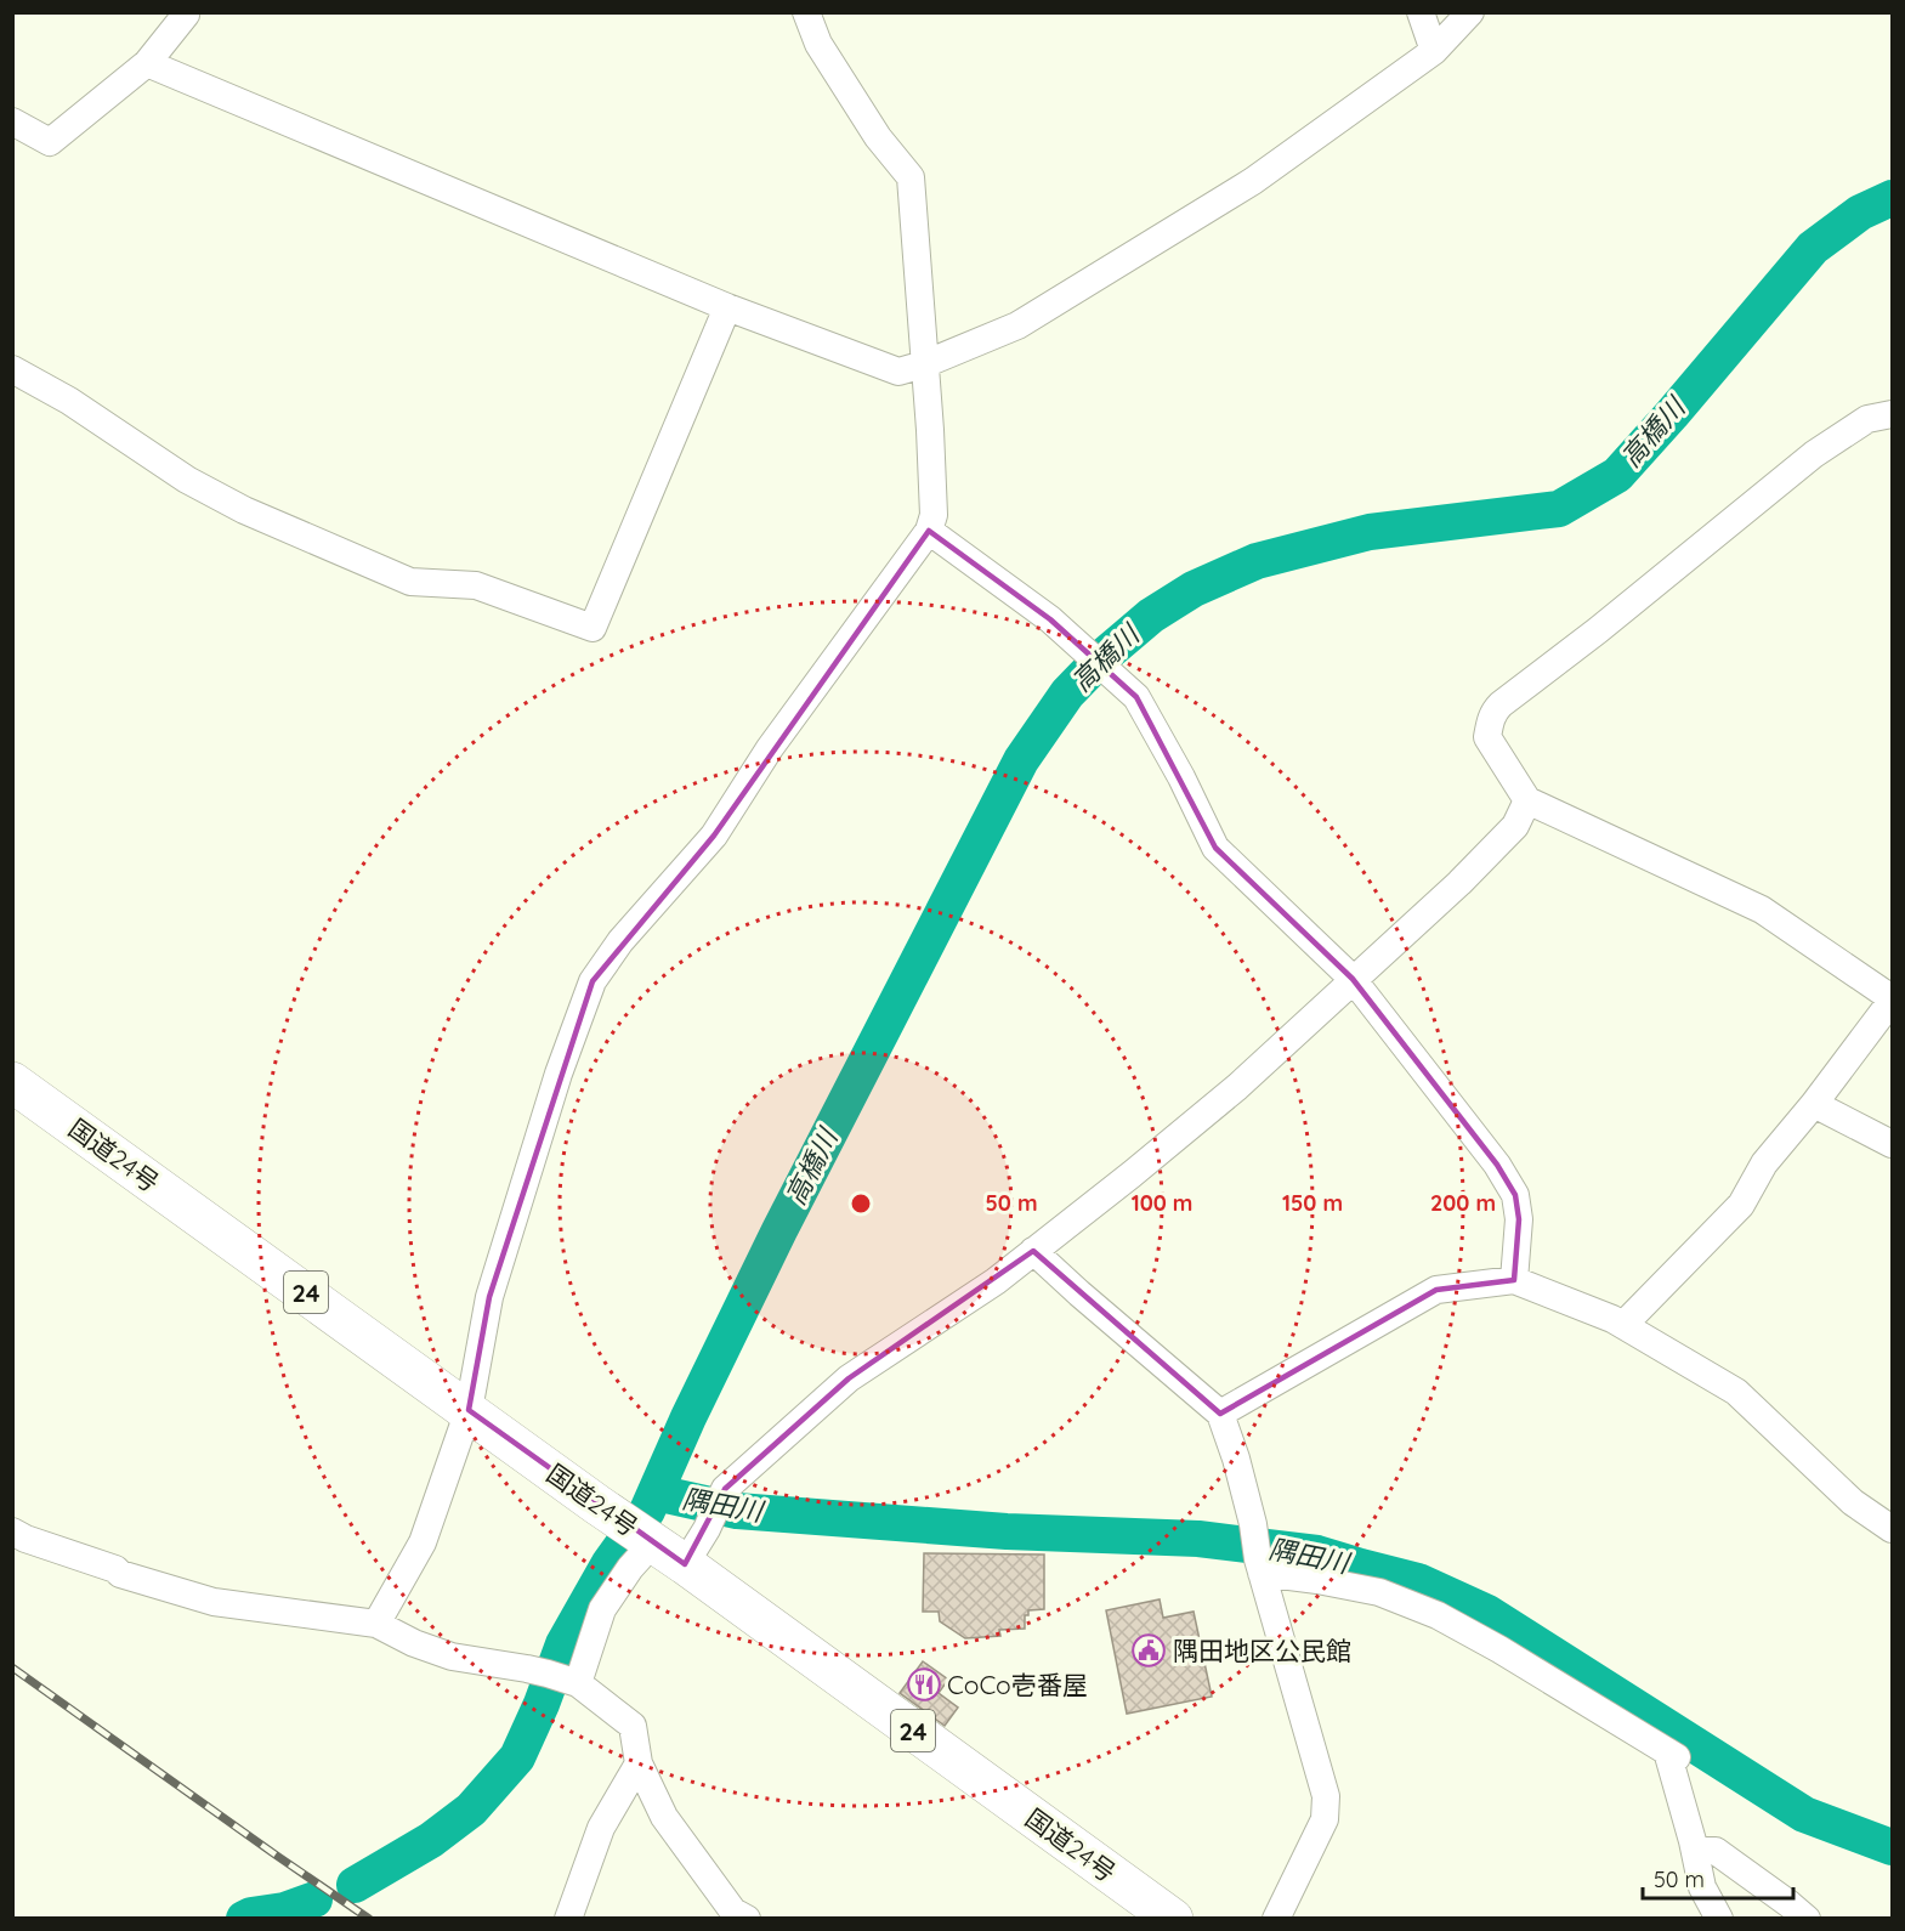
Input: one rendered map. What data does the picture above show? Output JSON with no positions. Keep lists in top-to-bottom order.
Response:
{
  "streets": {
    "highway": ["国道24号", "24"]
  },
  "water": ["高橋川", "隅田川"],
  "places": {
    "public building": ["隅田地区公民館"],
    "restaurant": ["CoCo壱番屋"]
  },
  "scale_bar": "50 m",
  "rings": [
    "50 m",
    "100 m",
    "150 m",
    "200 m"
  ]
}
